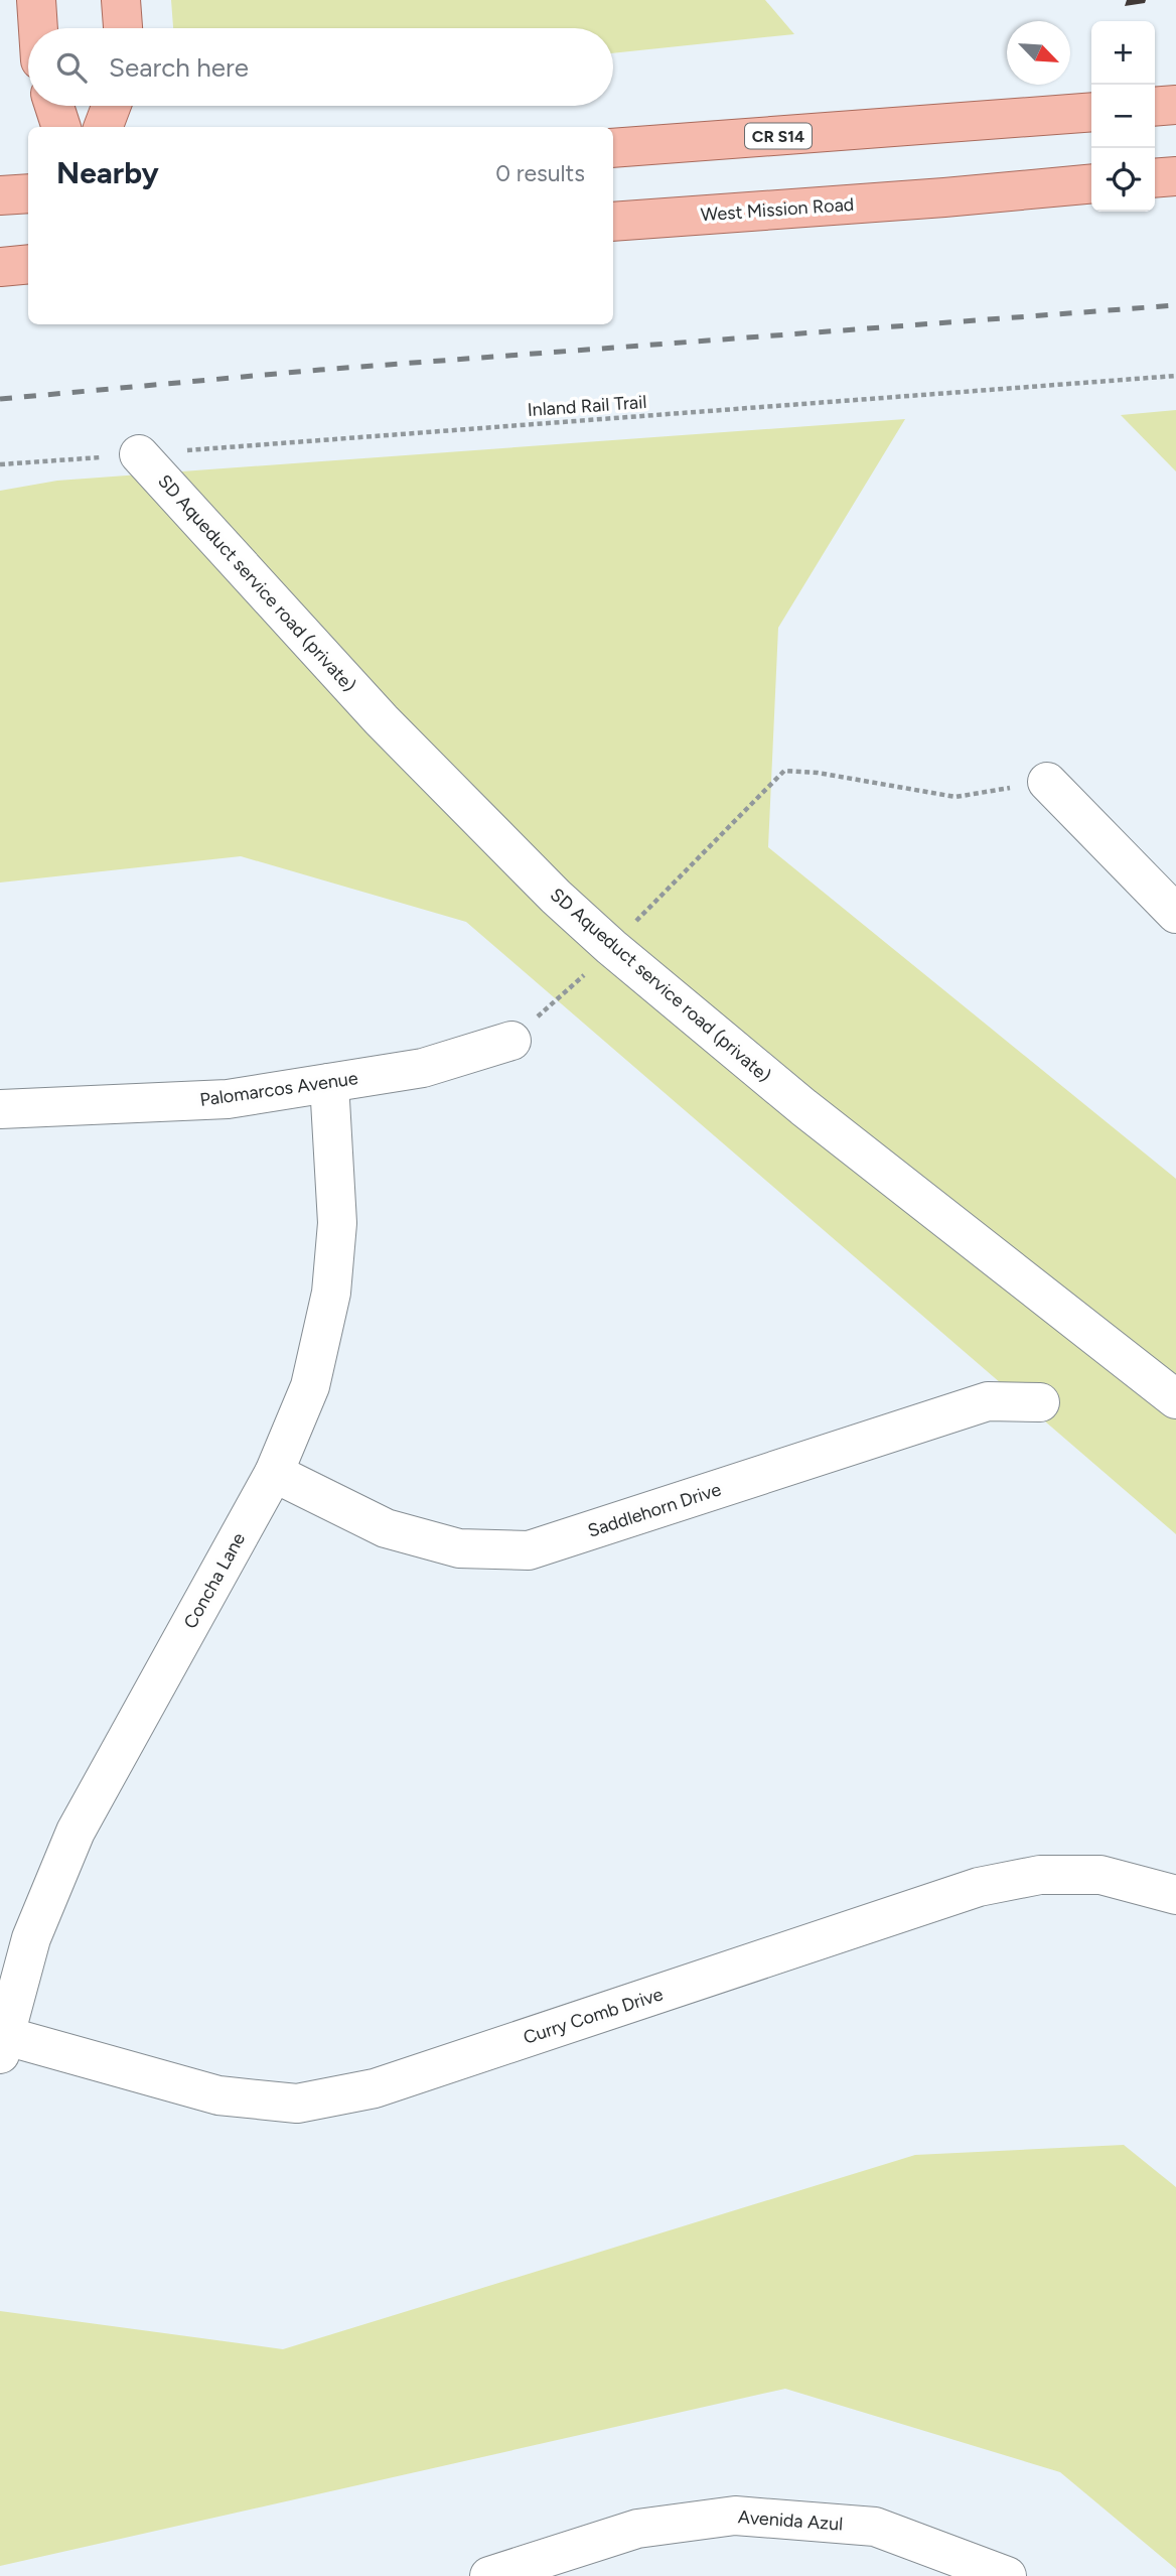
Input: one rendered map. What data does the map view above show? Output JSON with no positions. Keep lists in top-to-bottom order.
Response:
{
  "streets": {
    "main road": ["CR S14", "West Mission Road"],
    "street": [
      "SD Aqueduct service road (private)",
      "Palomarcos Avenue",
      "Saddlehorn Drive",
      "Concha Lane",
      "Curry Comb Drive",
      "Avenida Azul"
    ],
    "path": ["Inland Rail Trail"]
  },
  "crossings": [
    ["Inland Rail Trail", "SD Aqueduct service road (private)"],
    ["Palomarcos Avenue", "Concha Lane"],
    ["Saddlehorn Drive", "Concha Lane"],
    ["Concha Lane", "Curry Comb Drive"]
  ],
  "north": "bottom right",
  "page": {
    "map_buttons": ["+", "−"],
    "search": "Search here",
    "heading": ["Nearby", "0 results"]
  }
}
